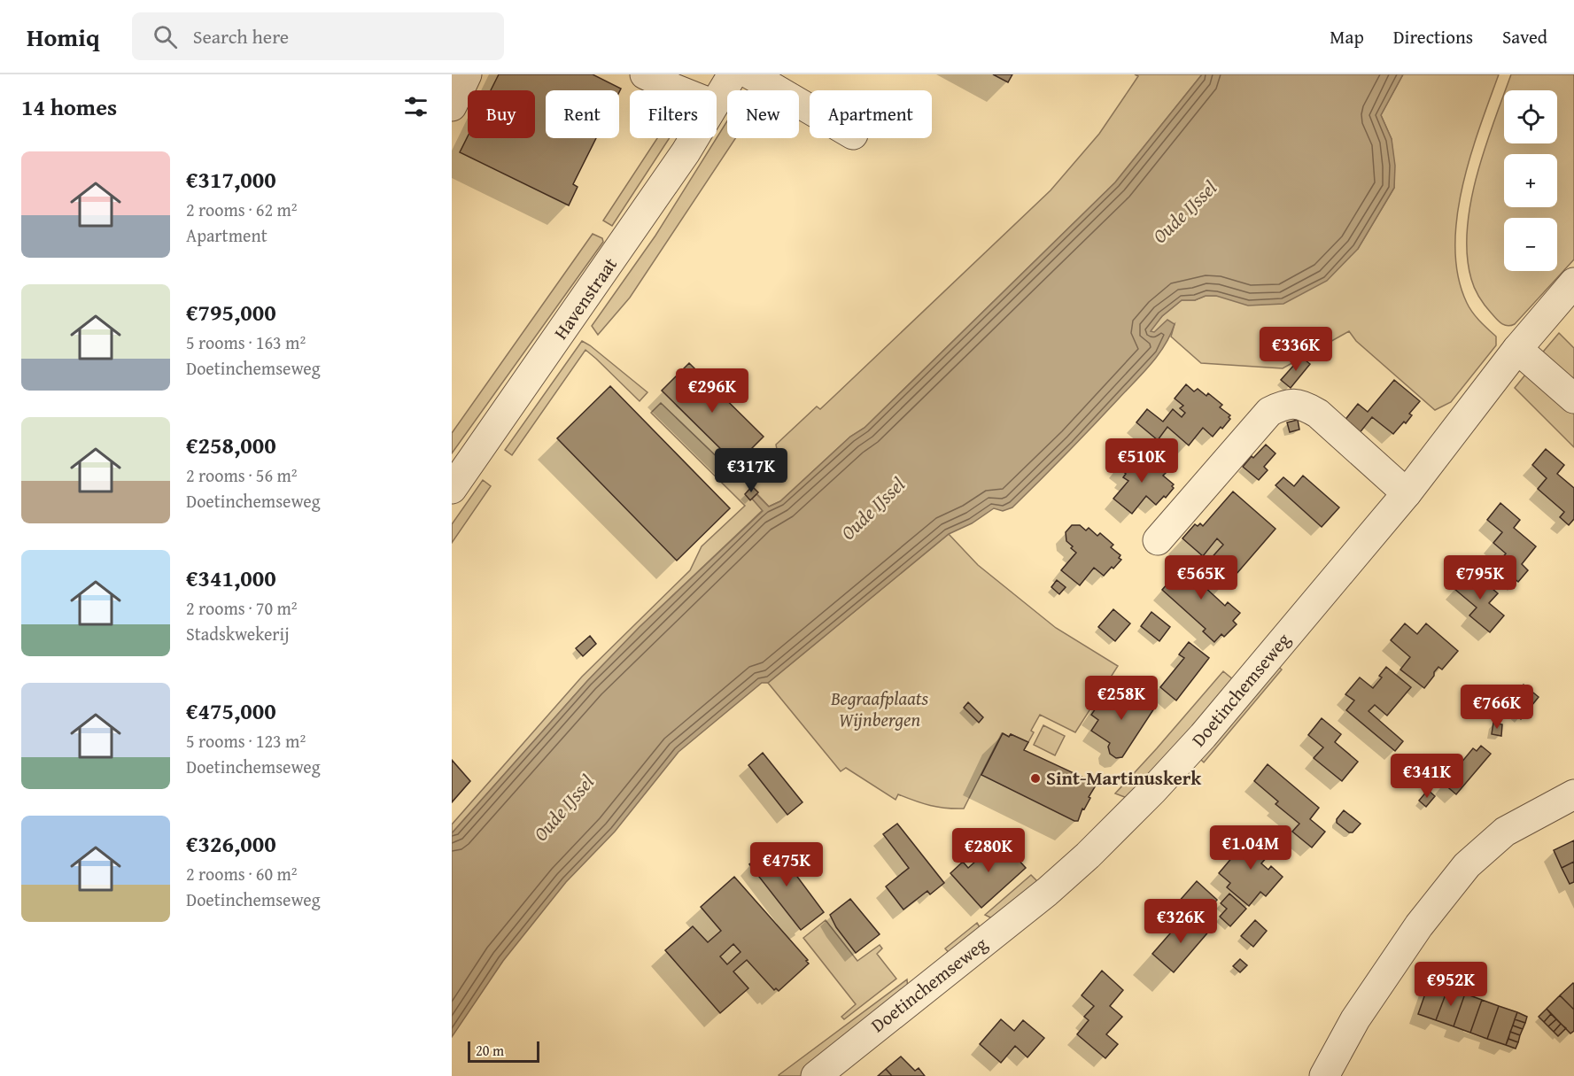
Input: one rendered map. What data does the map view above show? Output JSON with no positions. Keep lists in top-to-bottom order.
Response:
{
  "streets": {
    "street": ["Havenstraat", "Doetinchemseweg"]
  },
  "water": ["Oude IJssel"],
  "parks": ["Begraafplaats Wijnbergen"],
  "places": ["Sint-Martinuskerk"],
  "scale_bar": "20 m",
  "page": {
    "header": "Homiq",
    "search": "Search here",
    "nav": ["Map", "Directions", "Saved"],
    "heading": "14 homes",
    "map_buttons": ["+", "−"],
    "chip": [
      "Buy",
      "Rent",
      "Filters",
      "New",
      "Apartment"
    ],
    "list": [
      {
        "name": "€317,000",
        "note": "2 rooms · 62 m² · Apartment"
      },
      {
        "name": "€795,000",
        "note": "5 rooms · 163 m² · Doetinchemseweg"
      },
      {
        "name": "€258,000",
        "note": "2 rooms · 56 m² · Doetinchemseweg"
      },
      {
        "name": "€341,000",
        "note": "2 rooms · 70 m² · Stadskwekerij"
      },
      {
        "name": "€475,000",
        "note": "5 rooms · 123 m² · Doetinchemseweg"
      },
      {
        "name": "€326,000",
        "note": "2 rooms · 60 m² · Doetinchemseweg"
      }
    ],
    "price": [
      "€336K",
      "€296K",
      "€510K",
      "€317K",
      "€565K",
      "€795K",
      "€258K",
      "€766K",
      "€341K",
      "€1.04M",
      "€280K",
      "€475K",
      "€326K",
      "€952K"
    ],
    "scale": "20 m"
  }
}
